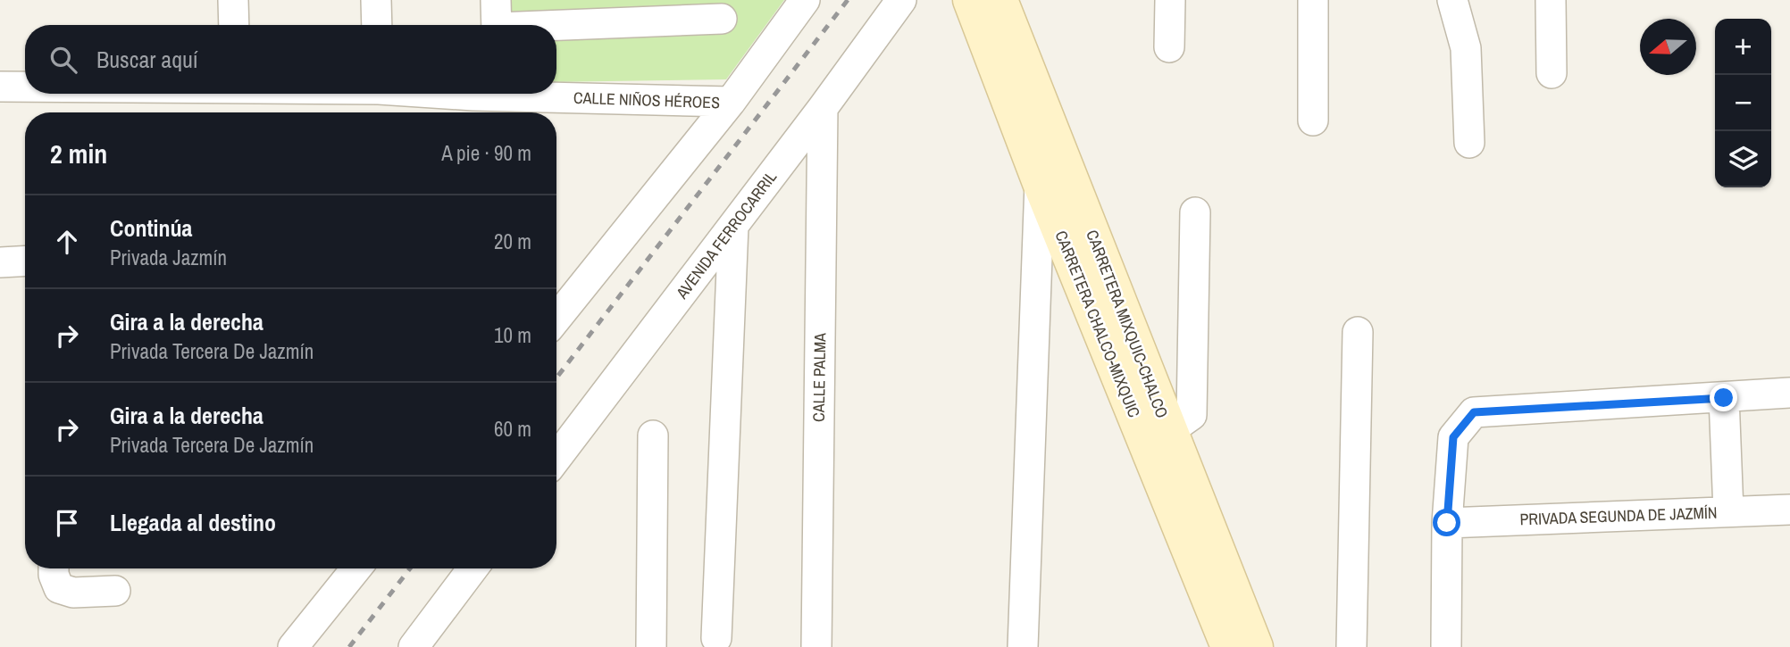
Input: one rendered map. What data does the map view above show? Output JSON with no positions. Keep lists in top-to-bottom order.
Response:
{
  "streets": {
    "main road": ["CARRETERA CHALCO-MIXQUIC", "CARRETERA MIXQUIC-CHALCO"],
    "street": [
      "CALLE NIÑOS HÉROES",
      "AVENIDA FERROCARRIL",
      "CALLE PALMA",
      "PRIVADA SEGUNDA DE JAZMÍN"
    ]
  },
  "crossings": [
    ["AVENIDA FERROCARRIL", "CALLE PALMA"]
  ],
  "north": "left",
  "page": {
    "map_buttons": ["+", "−"],
    "search": "Buscar aquí",
    "heading": ["2 min", "A pie · 90 m"],
    "list": [
      ["Continúa", "Privada Jazmín", "20 m"],
      ["Gira a la derecha", "Privada Tercera De Jazmín", "10 m"],
      ["Gira a la derecha", "Privada Tercera De Jazmín", "60 m"],
      "Llegada al destino"
    ]
  }
}
